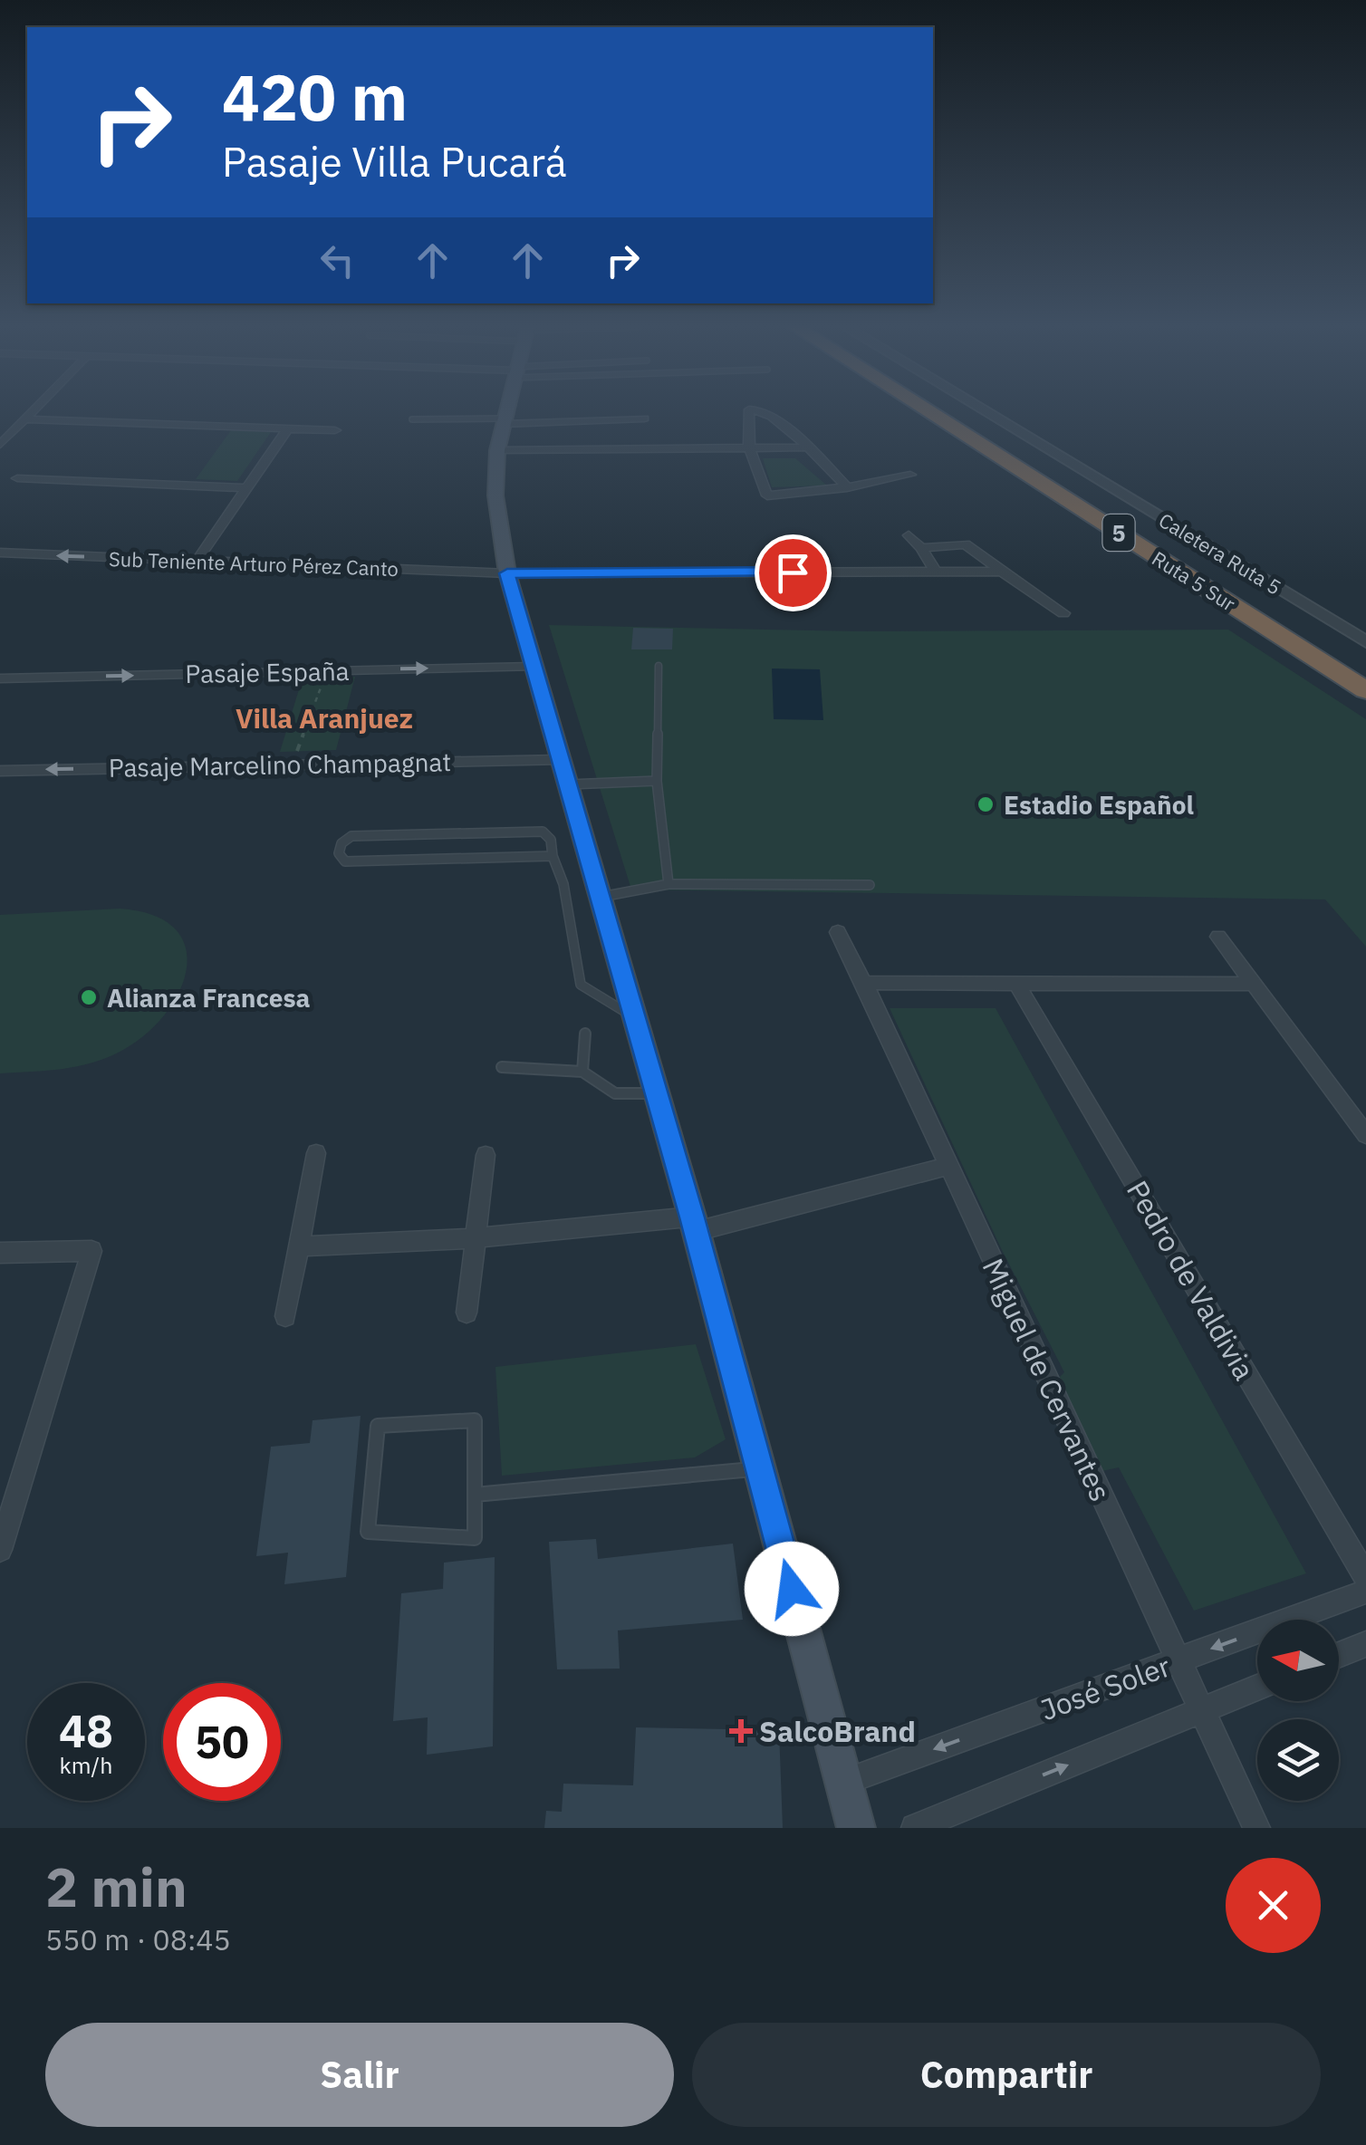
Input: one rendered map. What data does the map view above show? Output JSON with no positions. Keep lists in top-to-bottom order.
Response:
{
  "streets": {
    "highway": ["5", "Ruta 5 Sur"],
    "street": [
      "Caletera Ruta 5",
      "Sub Teniente Arturo Pérez Canto",
      "Pasaje España",
      "Pasaje Marcelino Champagnat",
      "Pedro de Valdivia",
      "Miguel de Cervantes",
      "José Soler"
    ]
  },
  "crossings": [
    ["Miguel de Cervantes", "José Soler"]
  ],
  "one_way": ["Pasaje España", "Pasaje Marcelino Champagnat"],
  "districts": ["Villa Aranjuez"],
  "places": {
    "other": ["Estadio Español", "Alianza Francesa"],
    "health": ["SalcoBrand"]
  },
  "north": "left",
  "page": {
    "turn": ["420 m", "Pasaje Villa Pucará"],
    "speed": "48 km/h",
    "limit": "50",
    "heading": ["2 min", "550 m · 08:45"],
    "buttons": ["Salir", "Compartir"]
  }
}
